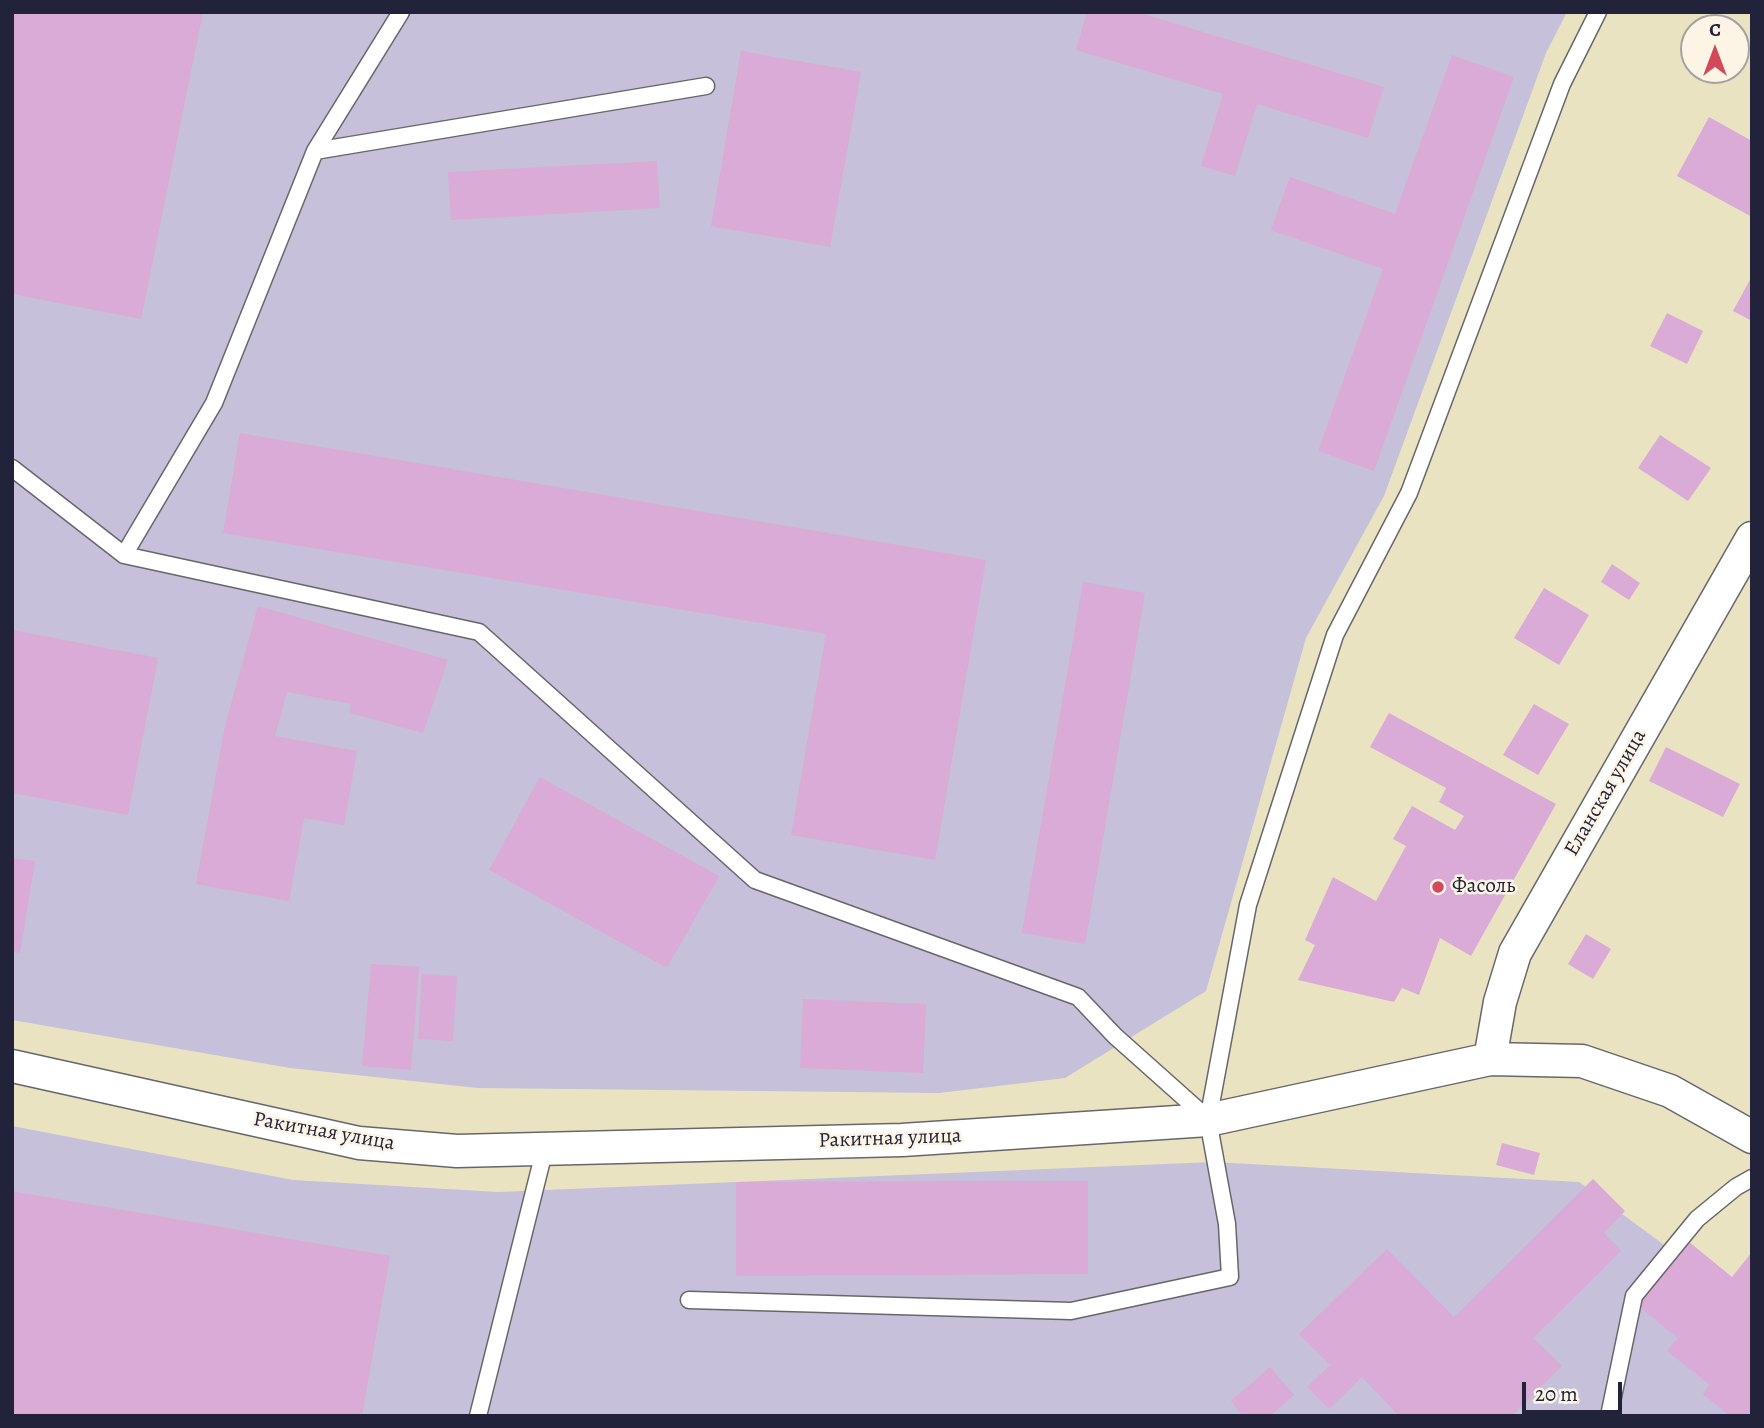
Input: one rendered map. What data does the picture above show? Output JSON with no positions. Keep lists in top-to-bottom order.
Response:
{
  "streets": {
    "street": ["Еланская улица", "Ракитная улица"]
  },
  "crossings": [
    ["Еланская улица", "Ракитная улица"]
  ],
  "places": ["Фасоль"],
  "scale_bar": "20 m",
  "north": "top"
}
